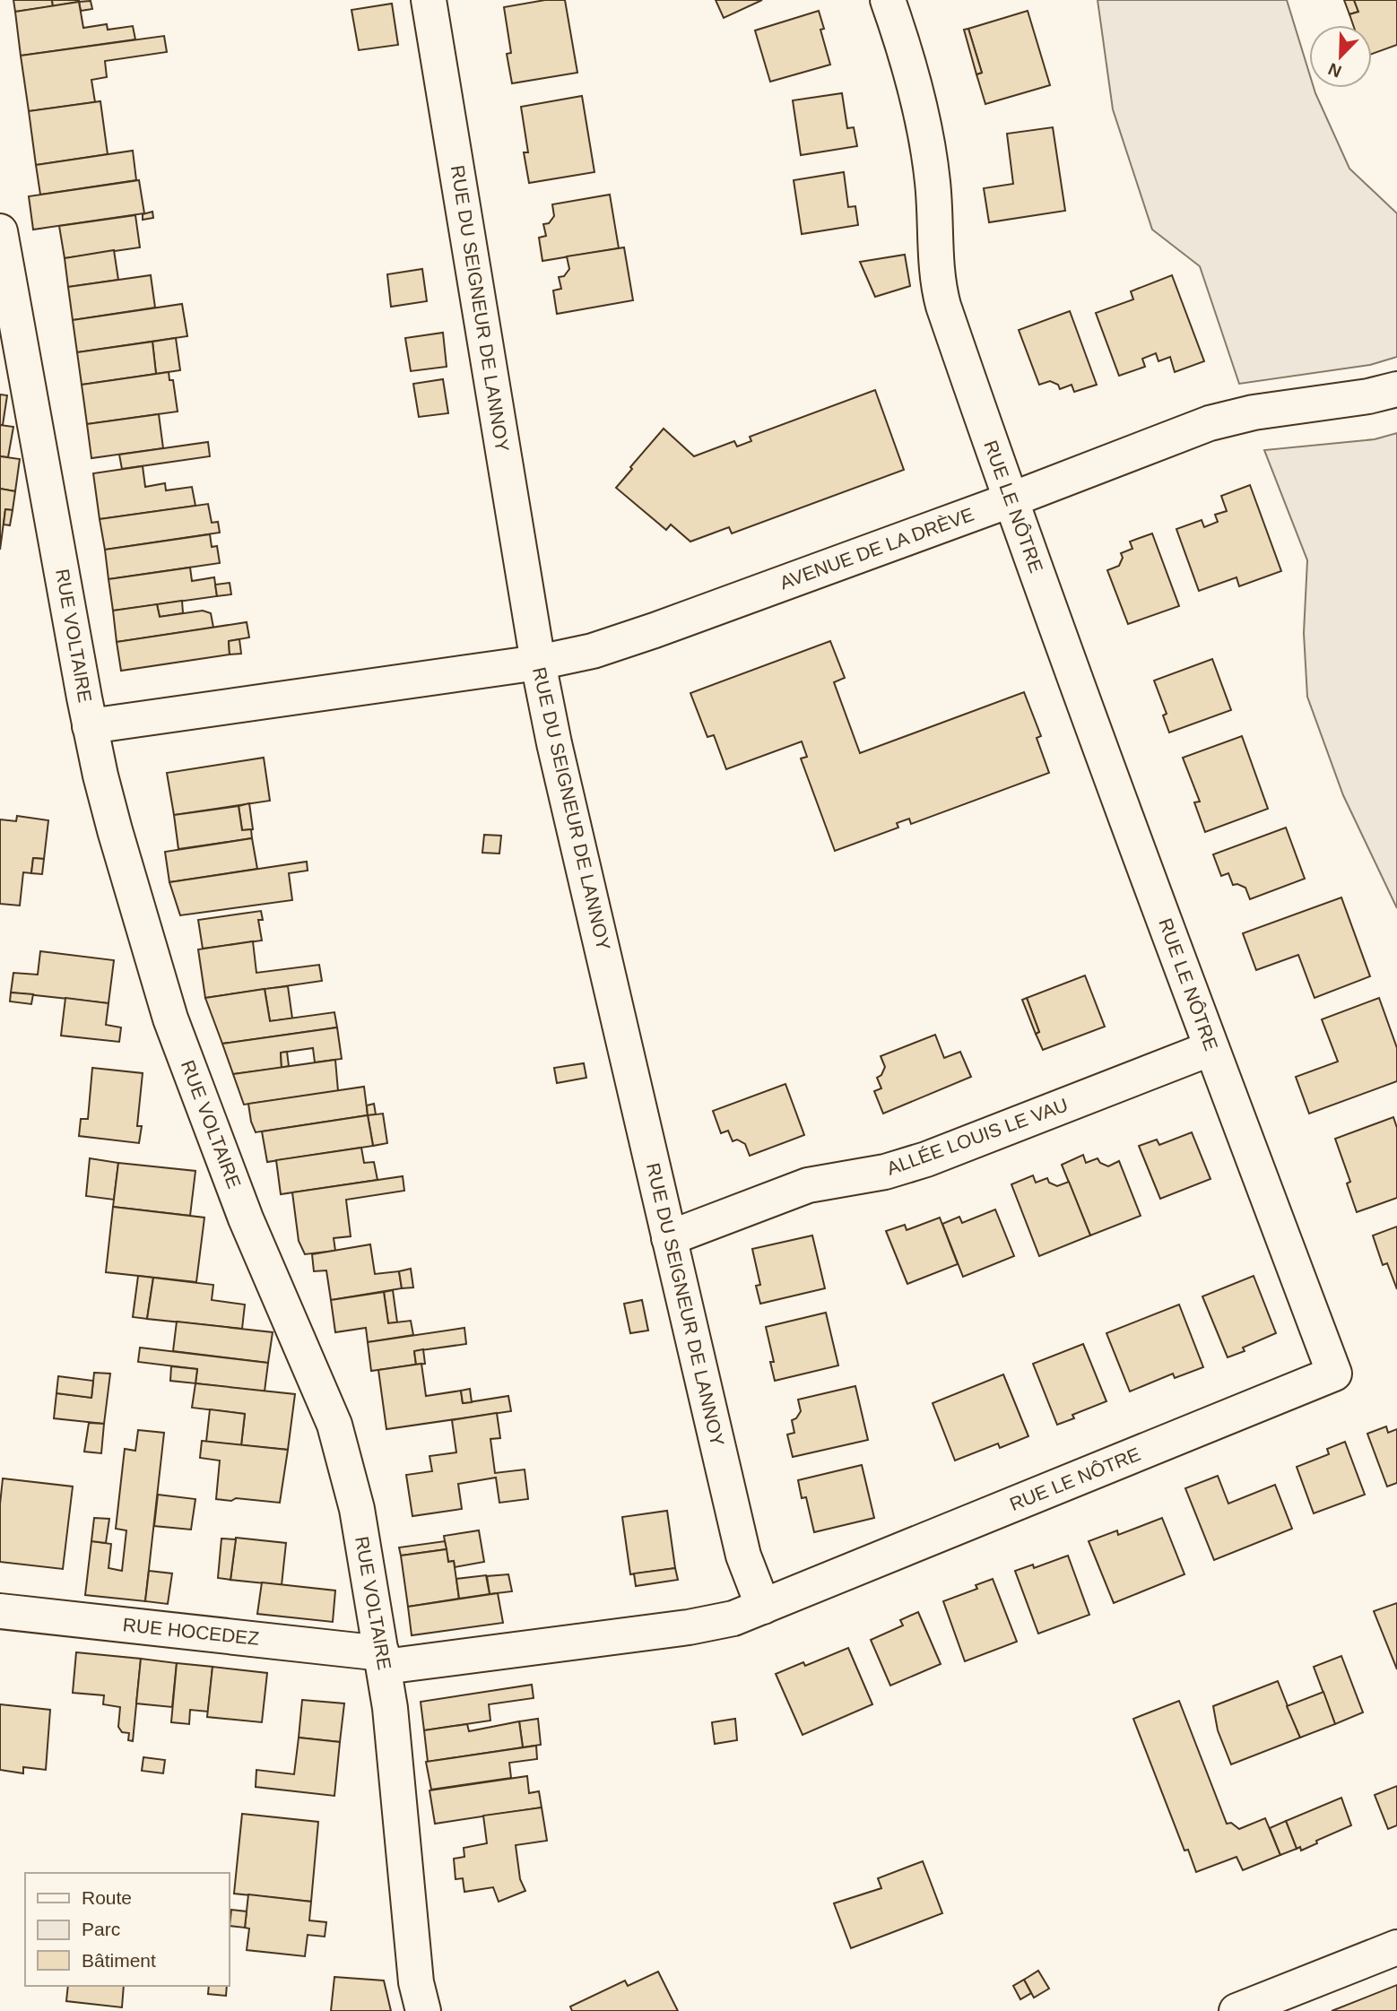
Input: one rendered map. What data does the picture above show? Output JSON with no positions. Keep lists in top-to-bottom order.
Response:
{
  "streets": {
    "street": [
      "RUE DU SEIGNEUR DE LANNOY",
      "RUE LE NÔTRE",
      "AVENUE DE LA DRÈVE",
      "RUE VOLTAIRE",
      "ALLÉE LOUIS LE VAU",
      "RUE HOCEDEZ"
    ]
  },
  "crossings": [
    ["RUE DU SEIGNEUR DE LANNOY", "RUE LE NÔTRE"],
    ["RUE DU SEIGNEUR DE LANNOY", "AVENUE DE LA DRÈVE"],
    ["RUE DU SEIGNEUR DE LANNOY", "ALLÉE LOUIS LE VAU"],
    ["RUE DU SEIGNEUR DE LANNOY", "RUE HOCEDEZ"],
    ["RUE LE NÔTRE", "AVENUE DE LA DRÈVE"],
    ["RUE LE NÔTRE", "ALLÉE LOUIS LE VAU"],
    ["RUE LE NÔTRE", "RUE HOCEDEZ"],
    ["AVENUE DE LA DRÈVE", "RUE VOLTAIRE"],
    ["RUE VOLTAIRE", "RUE HOCEDEZ"]
  ],
  "legend": ["Route", "Parc", "Bâtiment"],
  "north": "bottom left"
}
